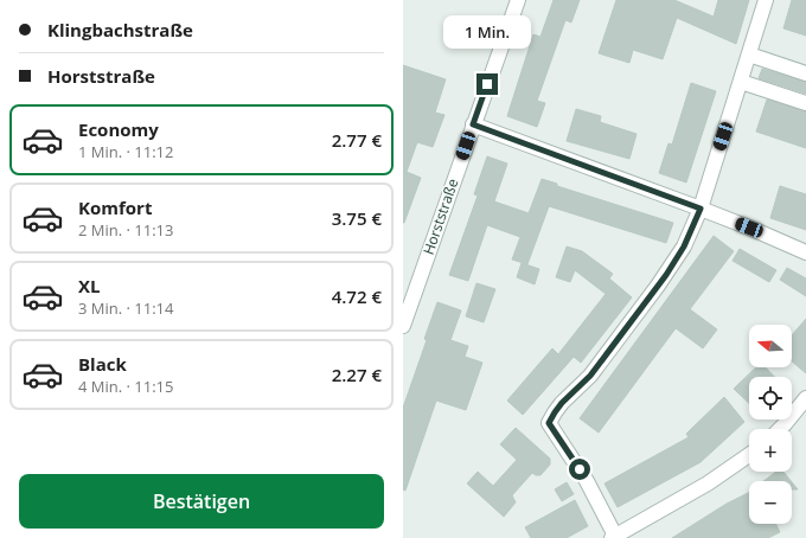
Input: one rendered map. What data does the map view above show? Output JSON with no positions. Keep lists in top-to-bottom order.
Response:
{
  "streets": {
    "street": ["Horststraße"]
  },
  "north": "left",
  "page": {
    "banner": ["Klingbachstraße", "Horststraße"],
    "bubble": "1 Min.",
    "list": [
      {
        "name": "Economy",
        "note": "1 Min. · 11:12",
        "value": "2.77 €"
      },
      {
        "name": "Komfort",
        "note": "2 Min. · 11:13",
        "value": "3.75 €"
      },
      {
        "name": "XL",
        "note": "3 Min. · 11:14",
        "value": "4.72 €"
      },
      {
        "name": "Black",
        "note": "4 Min. · 11:15",
        "value": "2.27 €"
      }
    ],
    "map_buttons": ["+", "−"],
    "buttons": "Bestätigen"
  }
}
